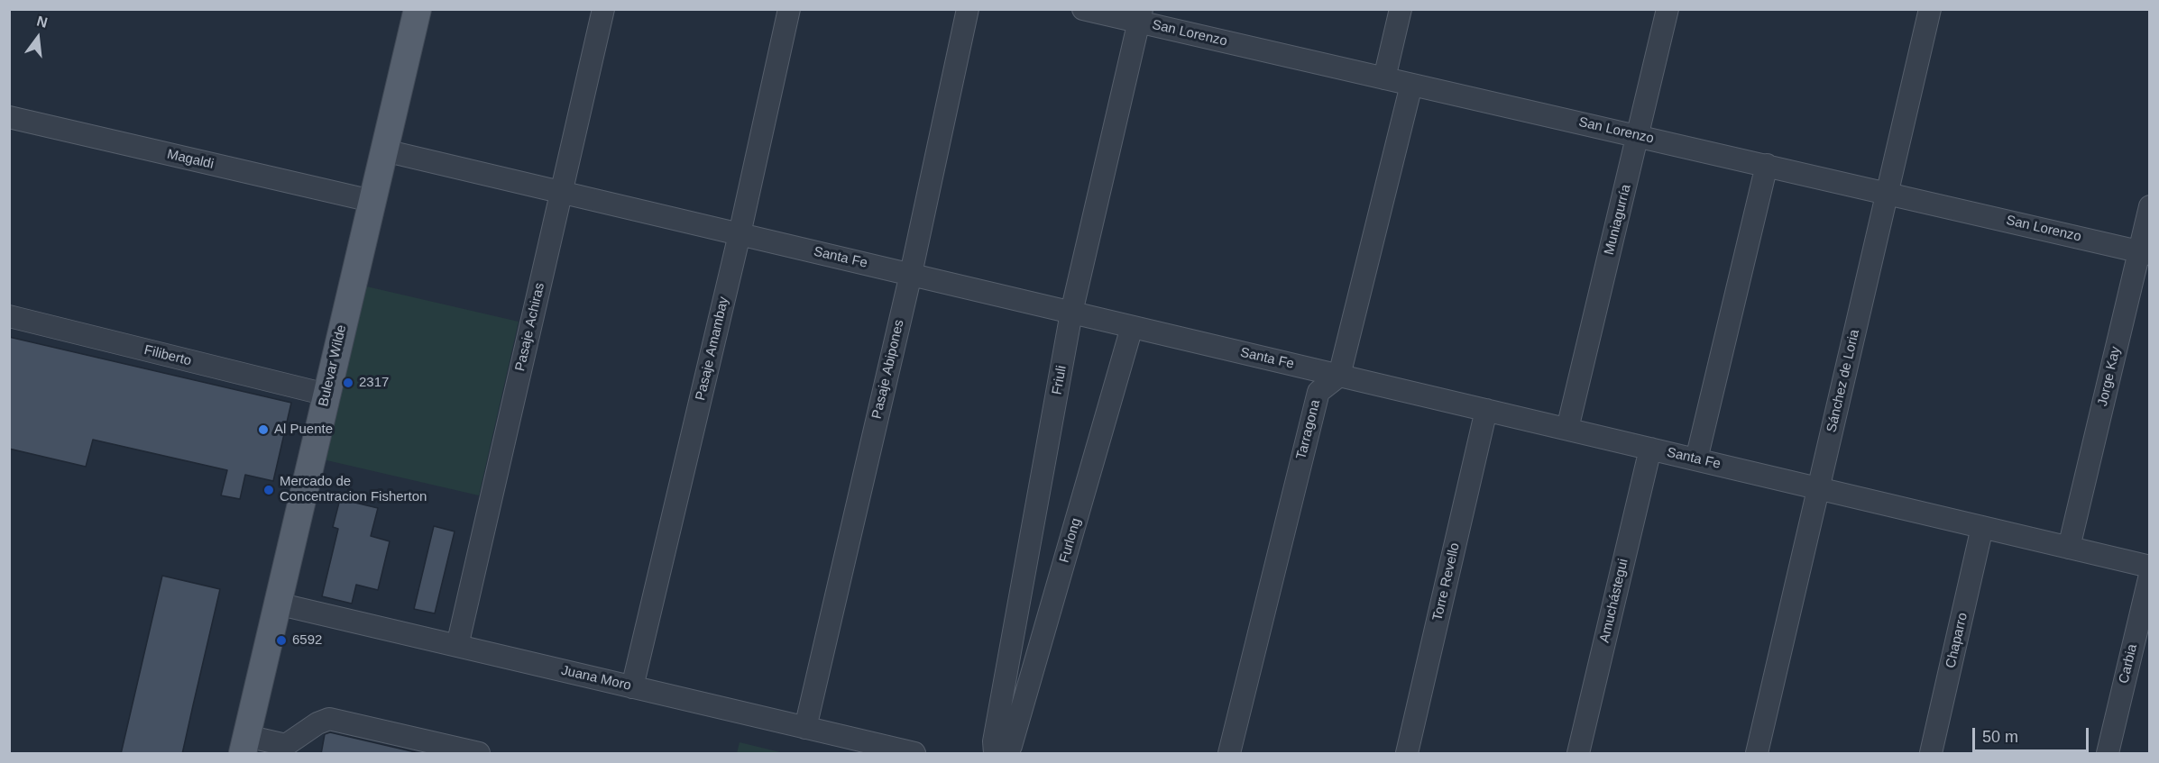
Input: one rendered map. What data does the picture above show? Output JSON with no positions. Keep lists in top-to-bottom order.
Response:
{
  "streets": {
    "main road": ["Bulevar Wilde"],
    "street": [
      "San Lorenzo",
      "Magaldi",
      "Muniagurría",
      "Santa Fe",
      "Pasaje Achiras",
      "Pasaje Amambay",
      "Filiberto",
      "Pasaje Abipones",
      "Jorge Kay",
      "Friuli",
      "Sánchez de Loria",
      "Tarragona",
      "Furlong",
      "Torre Revello",
      "Amuchástegui",
      "Chaparro",
      "Carbia",
      "Juana Moro"
    ]
  },
  "crossings": [
    ["San Lorenzo", "Muniagurría"],
    ["San Lorenzo", "Jorge Kay"],
    ["San Lorenzo", "Friuli"],
    ["San Lorenzo", "Sánchez de Loria"],
    ["Magaldi", "Bulevar Wilde"],
    ["Muniagurría", "Santa Fe"],
    ["Santa Fe", "Pasaje Achiras"],
    ["Santa Fe", "Pasaje Amambay"],
    ["Santa Fe", "Bulevar Wilde"],
    ["Santa Fe", "Pasaje Abipones"],
    ["Santa Fe", "Jorge Kay"],
    ["Santa Fe", "Friuli"],
    ["Santa Fe", "Sánchez de Loria"],
    ["Santa Fe", "Tarragona"],
    ["Santa Fe", "Furlong"],
    ["Santa Fe", "Torre Revello"],
    ["Santa Fe", "Amuchástegui"],
    ["Santa Fe", "Chaparro"],
    ["Pasaje Achiras", "Juana Moro"],
    ["Pasaje Amambay", "Juana Moro"],
    ["Filiberto", "Bulevar Wilde"],
    ["Bulevar Wilde", "Juana Moro"],
    ["Pasaje Abipones", "Juana Moro"]
  ],
  "places": [
    "2317",
    "Al Puente",
    "Mercado de Concentracion Fisherton",
    "6592"
  ],
  "scale_bar": "50 m",
  "north": "top"
}
